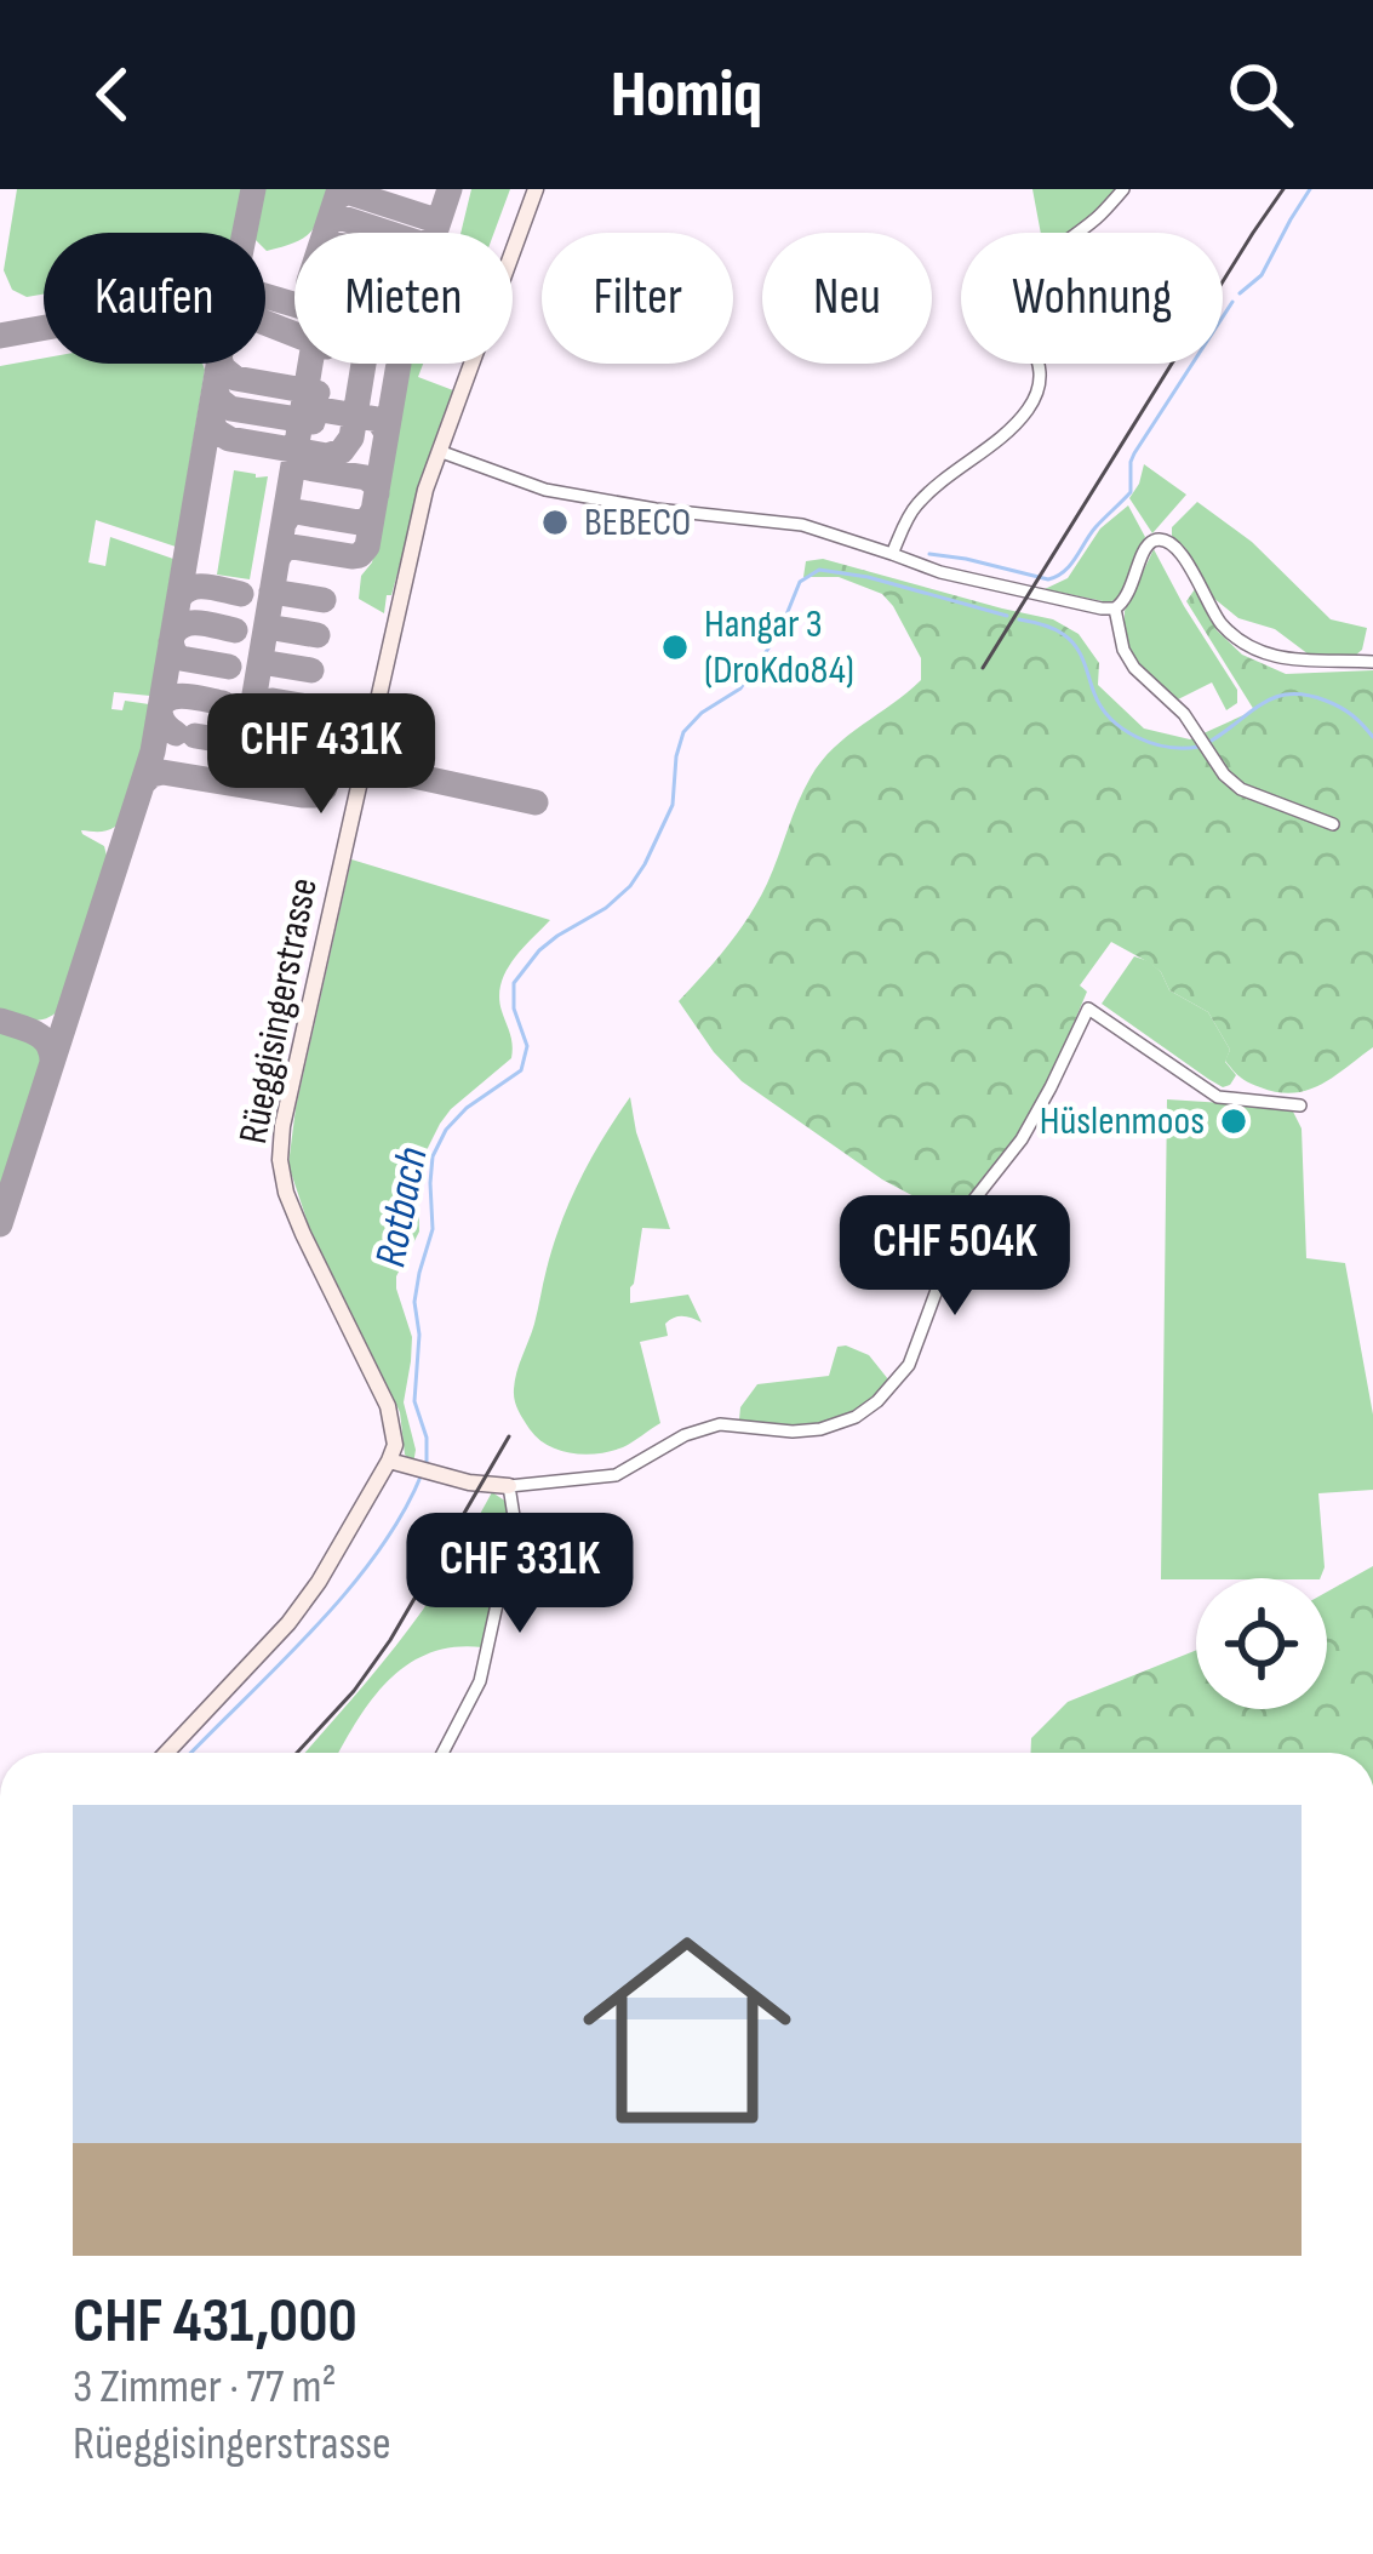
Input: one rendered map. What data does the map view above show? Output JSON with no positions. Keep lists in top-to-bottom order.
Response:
{
  "streets": {
    "main road": ["Rüeggisingerstrasse"]
  },
  "water": ["Rotbach"],
  "places": ["BEBECO", "Hangar 3 (DroKdo84)", "Hüslenmoos"],
  "page": {
    "header": "Homiq",
    "chip": [
      "Kaufen",
      "Mieten",
      "Filter",
      "Neu",
      "Wohnung"
    ],
    "price": ["CHF 431K", "CHF 504K", "CHF 331K"],
    "list": [
      {
        "name": "CHF 431,000",
        "note": "3 Zimmer · 77 m² · Rüeggisingerstrasse"
      }
    ]
  }
}
